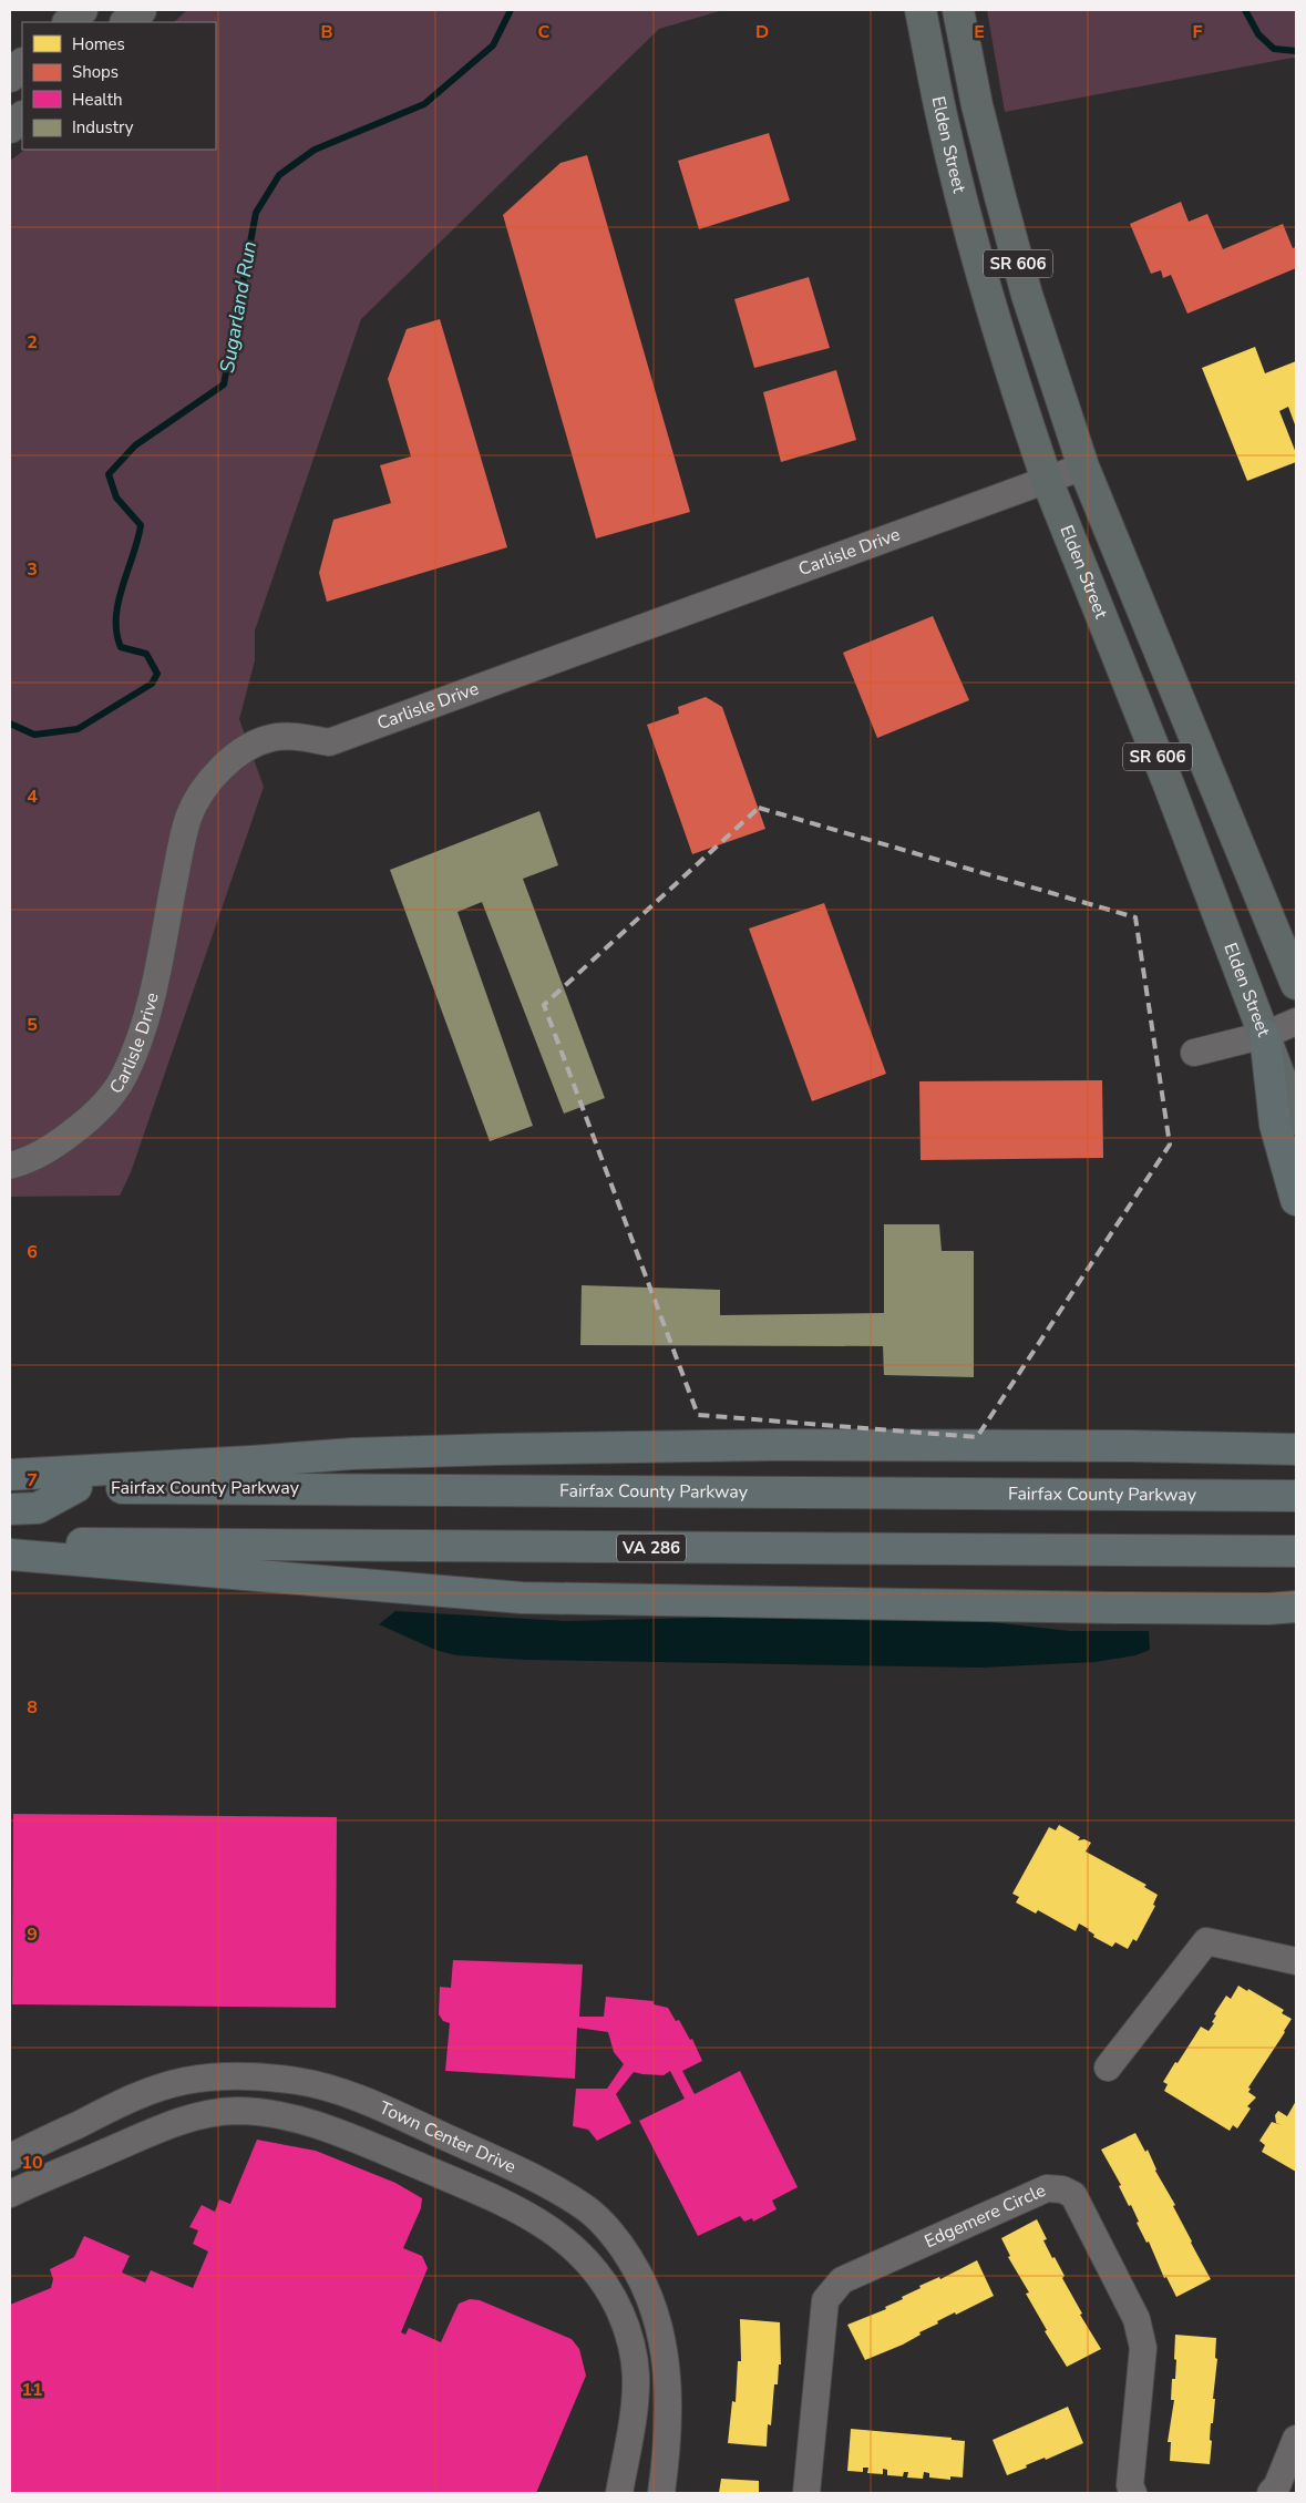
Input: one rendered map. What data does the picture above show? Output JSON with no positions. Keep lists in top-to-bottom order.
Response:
{
  "streets": {
    "highway": ["Fairfax County Parkway", "VA 286"],
    "main road": ["Elden Street", "SR 606"],
    "street": ["Carlisle Drive", "Town Center Drive", "Edgemere Circle"]
  },
  "crossings": [
    ["Elden Street", "Carlisle Drive"]
  ],
  "water": ["Sugarland Run"],
  "legend": [
    "Homes",
    "Shops",
    "Health",
    "Industry"
  ],
  "grid": {
    "columns": [
      "B",
      "C",
      "D",
      "E",
      "F"
    ],
    "rows": [
      "2",
      "3",
      "4",
      "5",
      "6",
      "7",
      "8",
      "9",
      "10",
      "11"
    ]
  }
}
